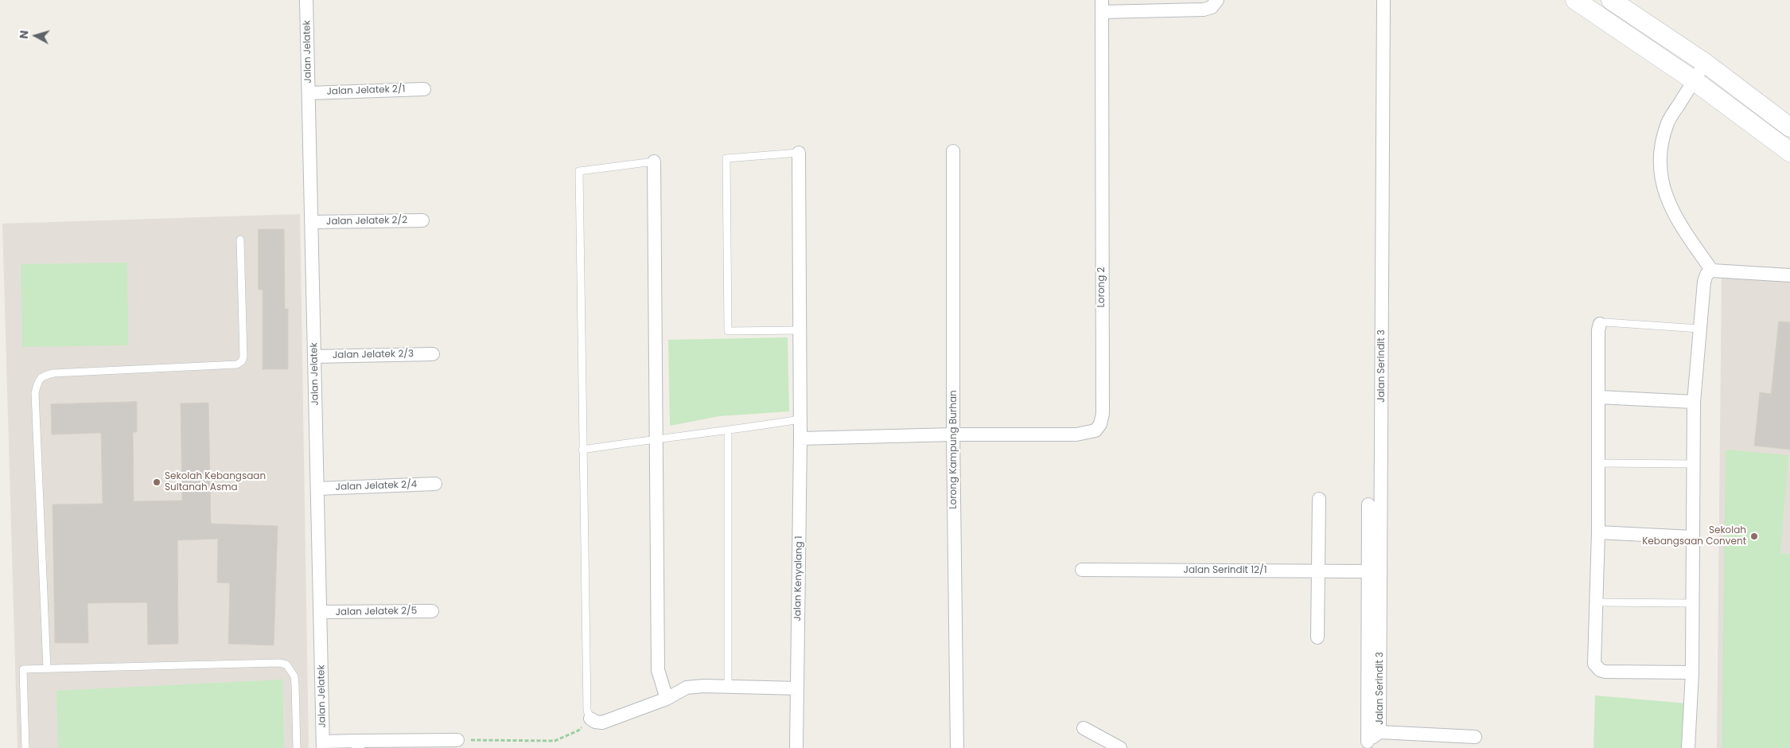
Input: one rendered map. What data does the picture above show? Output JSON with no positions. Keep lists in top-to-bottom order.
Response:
{
  "streets": {
    "street": [
      "Jalan Jelatek",
      "Jalan Jelatek 2/1",
      "Jalan Jelatek 2/2",
      "Lorong 2",
      "Jalan Jelatek 2/3",
      "Jalan Serindit 3",
      "Lorong Kampung Burhan",
      "Jalan Jelatek 2/4",
      "Jalan Serindit 12/1",
      "Jalan Kenyalang 1",
      "Jalan Jelatek 2/5"
    ]
  },
  "crossings": [
    ["Jalan Jelatek", "Jalan Jelatek 2/1"],
    ["Jalan Jelatek", "Jalan Jelatek 2/2"],
    ["Jalan Jelatek", "Jalan Jelatek 2/3"],
    ["Jalan Jelatek", "Jalan Jelatek 2/4"],
    ["Jalan Jelatek", "Jalan Jelatek 2/5"],
    ["Lorong 2", "Lorong Kampung Burhan"],
    ["Lorong 2", "Jalan Kenyalang 1"]
  ],
  "places": ["Sekolah Kebangsaan Sultanah Asma", "Sekolah Kebangsaan Convent"],
  "north": "left"
}
